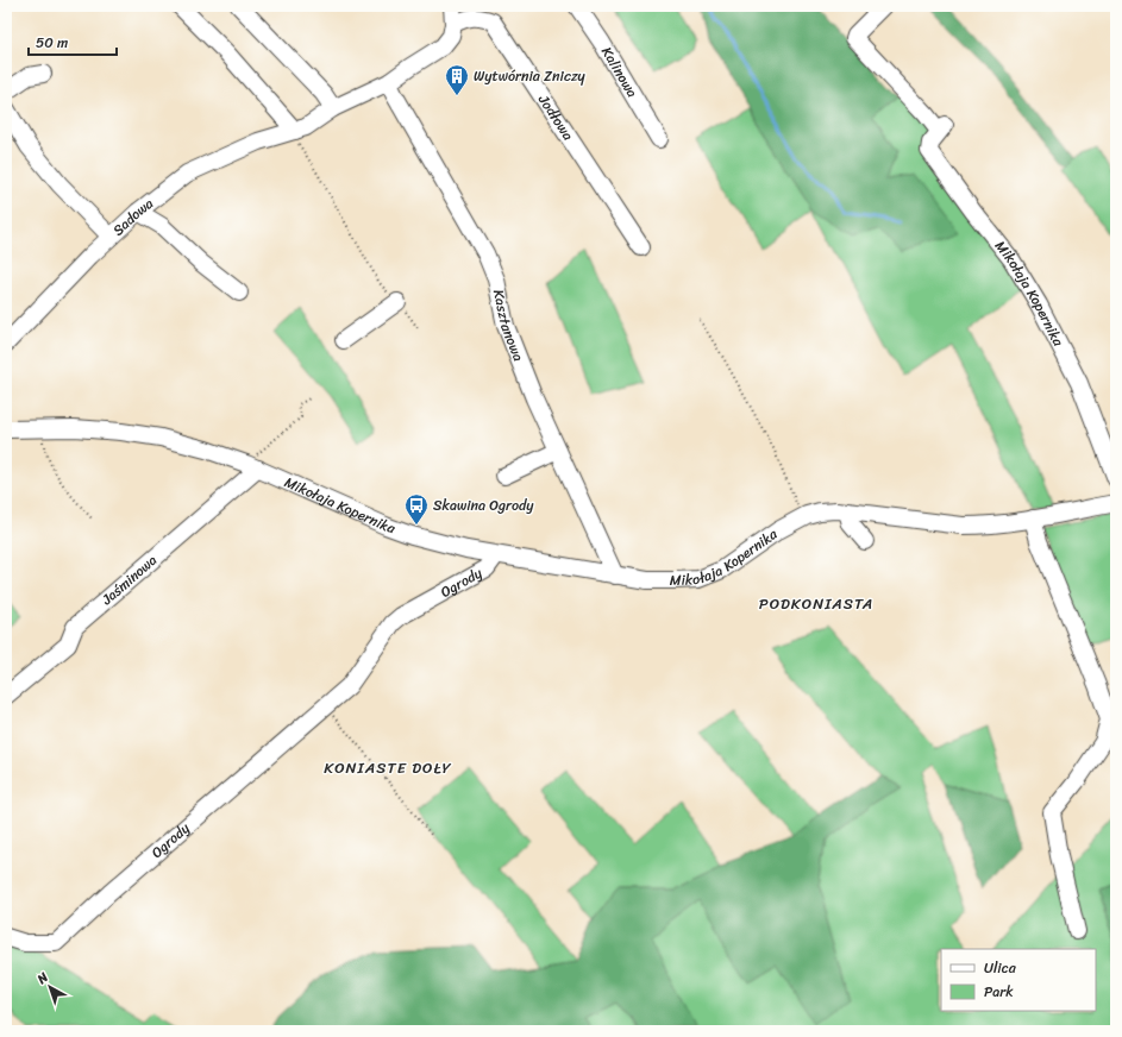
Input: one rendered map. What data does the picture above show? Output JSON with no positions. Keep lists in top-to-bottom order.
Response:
{
  "streets": {
    "street": [
      "Kalinowa",
      "Jodłowa",
      "Sadowa",
      "Mikołaja Kopernika",
      "Kasztanowa",
      "Jaśminowa",
      "Ogrody"
    ]
  },
  "crossings": [
    ["Jodłowa", "Sadowa"],
    ["Sadowa", "Kasztanowa"],
    ["Mikołaja Kopernika", "Kasztanowa"],
    ["Mikołaja Kopernika", "Jaśminowa"],
    ["Mikołaja Kopernika", "Ogrody"]
  ],
  "districts": ["PODKONIASTA", "KONIASTE DOŁY"],
  "places": {
    "building": ["Wytwórnia Zniczy"],
    "bus stop": ["Skawina Ogrody"]
  },
  "legend": ["Ulica", "Park"],
  "scale_bar": "50 m",
  "north": "top left"
}
